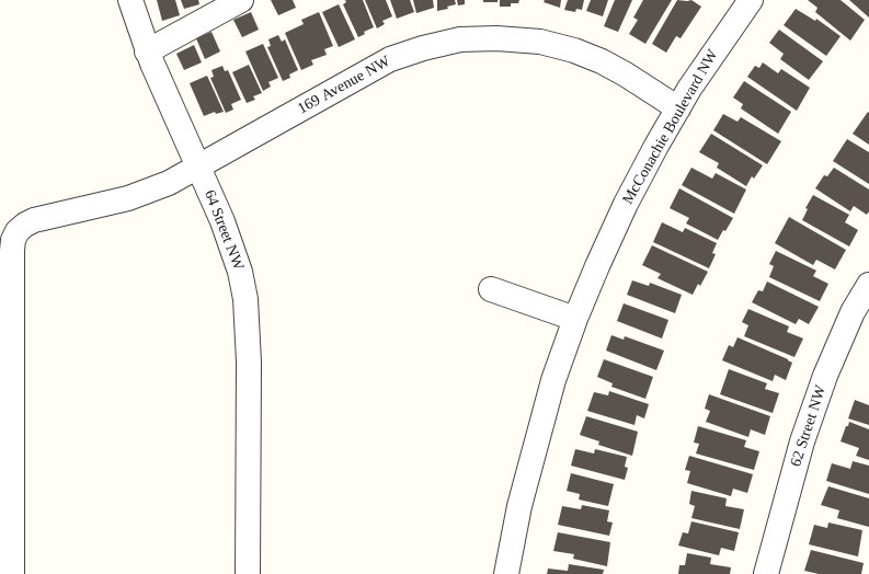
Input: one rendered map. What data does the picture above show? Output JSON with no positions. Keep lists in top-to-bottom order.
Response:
{
  "streets": {
    "street": [
      "169 Avenue NW",
      "McConachie Boulevard NW",
      "64 Street NW",
      "62 Street NW"
    ]
  },
  "crossings": [
    ["169 Avenue NW", "McConachie Boulevard NW"],
    ["169 Avenue NW", "64 Street NW"]
  ]
}
